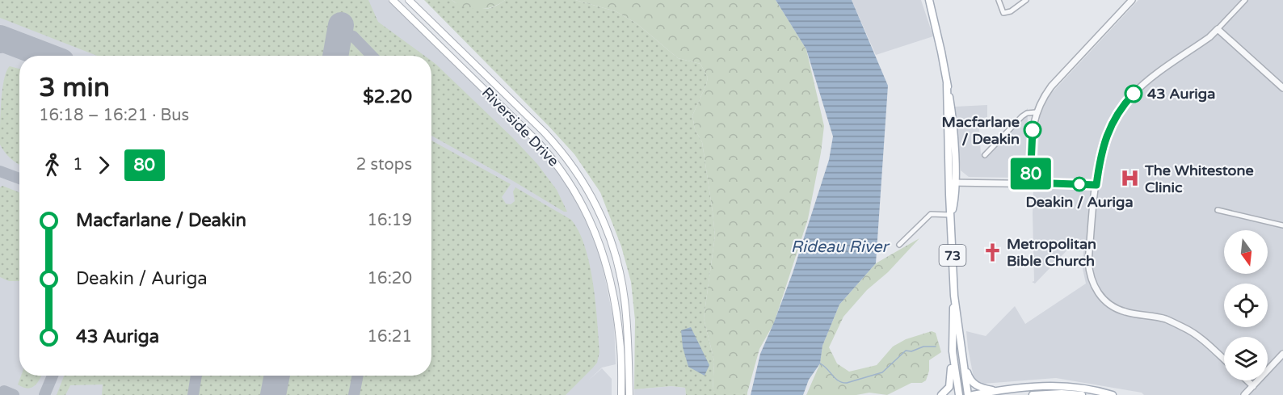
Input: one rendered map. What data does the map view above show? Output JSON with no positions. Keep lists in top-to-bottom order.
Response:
{
  "streets": {
    "main road": ["Riverside Drive", "73"]
  },
  "water": ["Rideau River"],
  "places": {
    "other": ["43 Auriga", "Macfarlane / Deakin", "Deakin / Auriga"],
    "hospital": ["The Whitestone Clinic"],
    "church": ["Metropolitan Bible Church"]
  },
  "lines": ["bus line 80"],
  "north": "bottom",
  "page": {
    "on_map": "80",
    "heading": ["3 min", "16:18 – 16:21 · Bus", "$2.20"],
    "legs": ["1", "80", "2 stops"],
    "list": [
      {
        "name": "Macfarlane / Deakin",
        "value": "16:19"
      },
      {
        "name": "Deakin / Auriga",
        "value": "16:20"
      },
      {
        "name": "43 Auriga",
        "value": "16:21"
      }
    ]
  }
}
